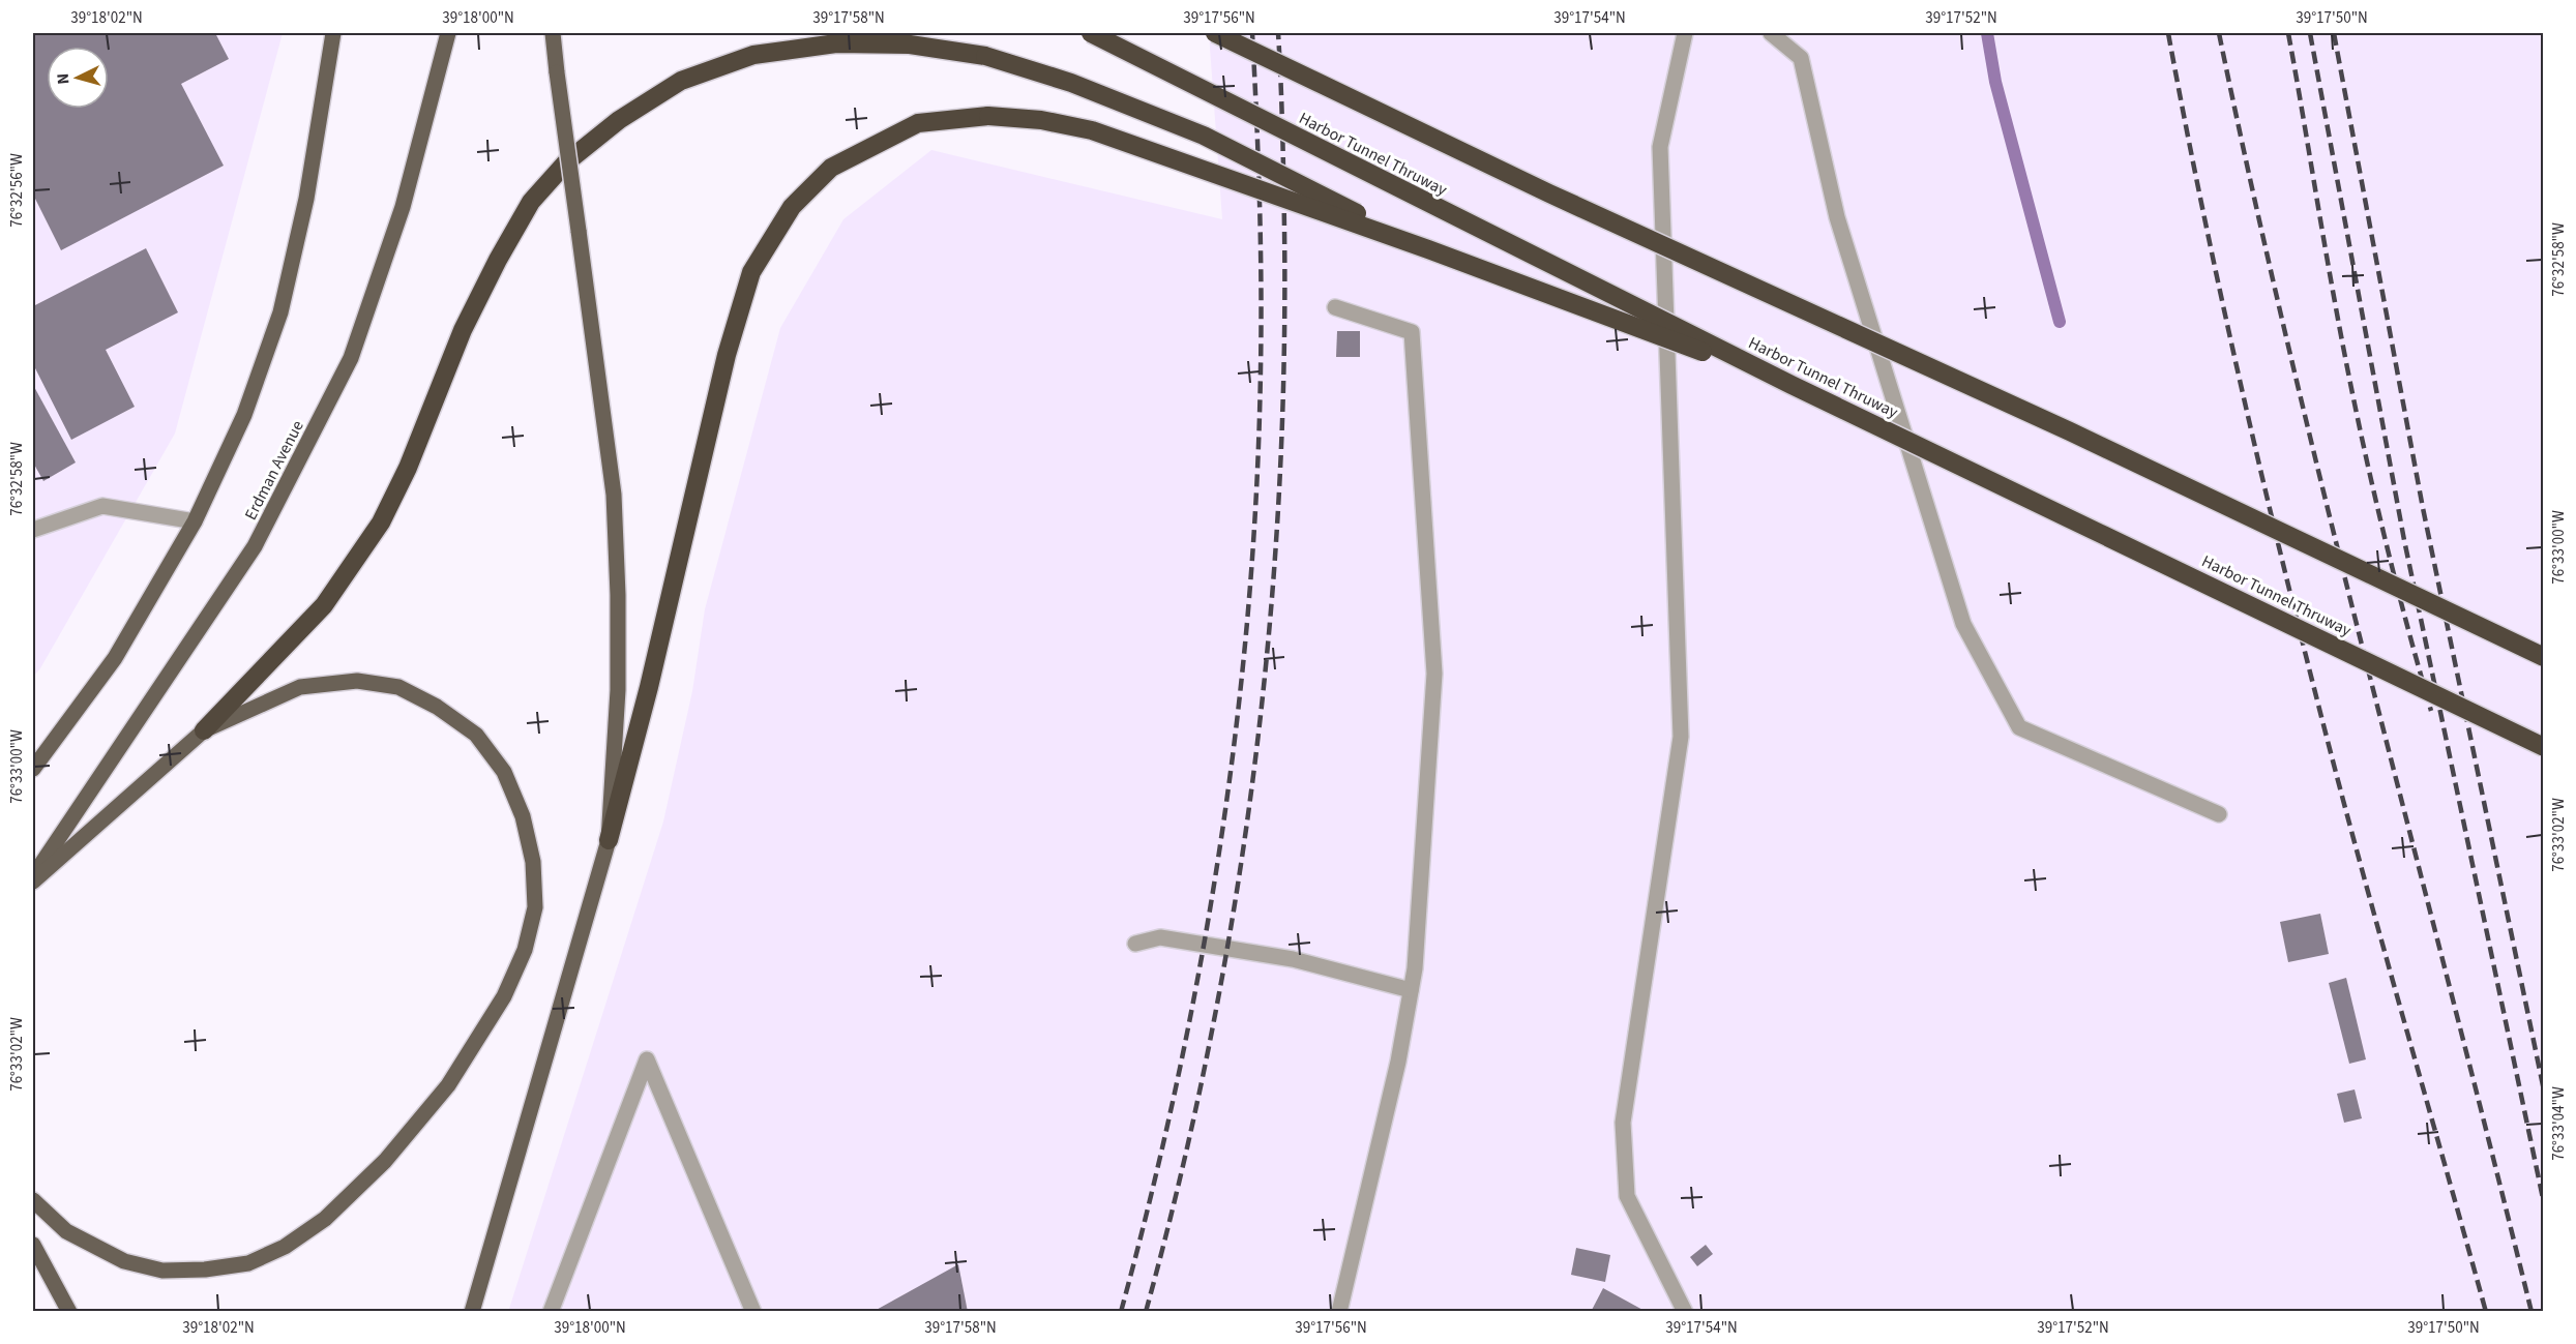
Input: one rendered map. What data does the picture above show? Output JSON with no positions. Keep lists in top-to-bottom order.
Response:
{
  "streets": {
    "highway": ["Harbor Tunnel Thruway"],
    "main road": ["Erdman Avenue"]
  },
  "north": "left",
  "coordinates": [
    "39°18'02\"N",
    "39°18'00\"N",
    "39°17'58\"N",
    "39°17'56\"N",
    "39°17'54\"N",
    "39°17'52\"N",
    "39°17'50\"N",
    "76°32'56\"W",
    "76°32'58\"W",
    "76°33'00\"W",
    "76°33'02\"W",
    "76°33'04\"W"
  ]
}
